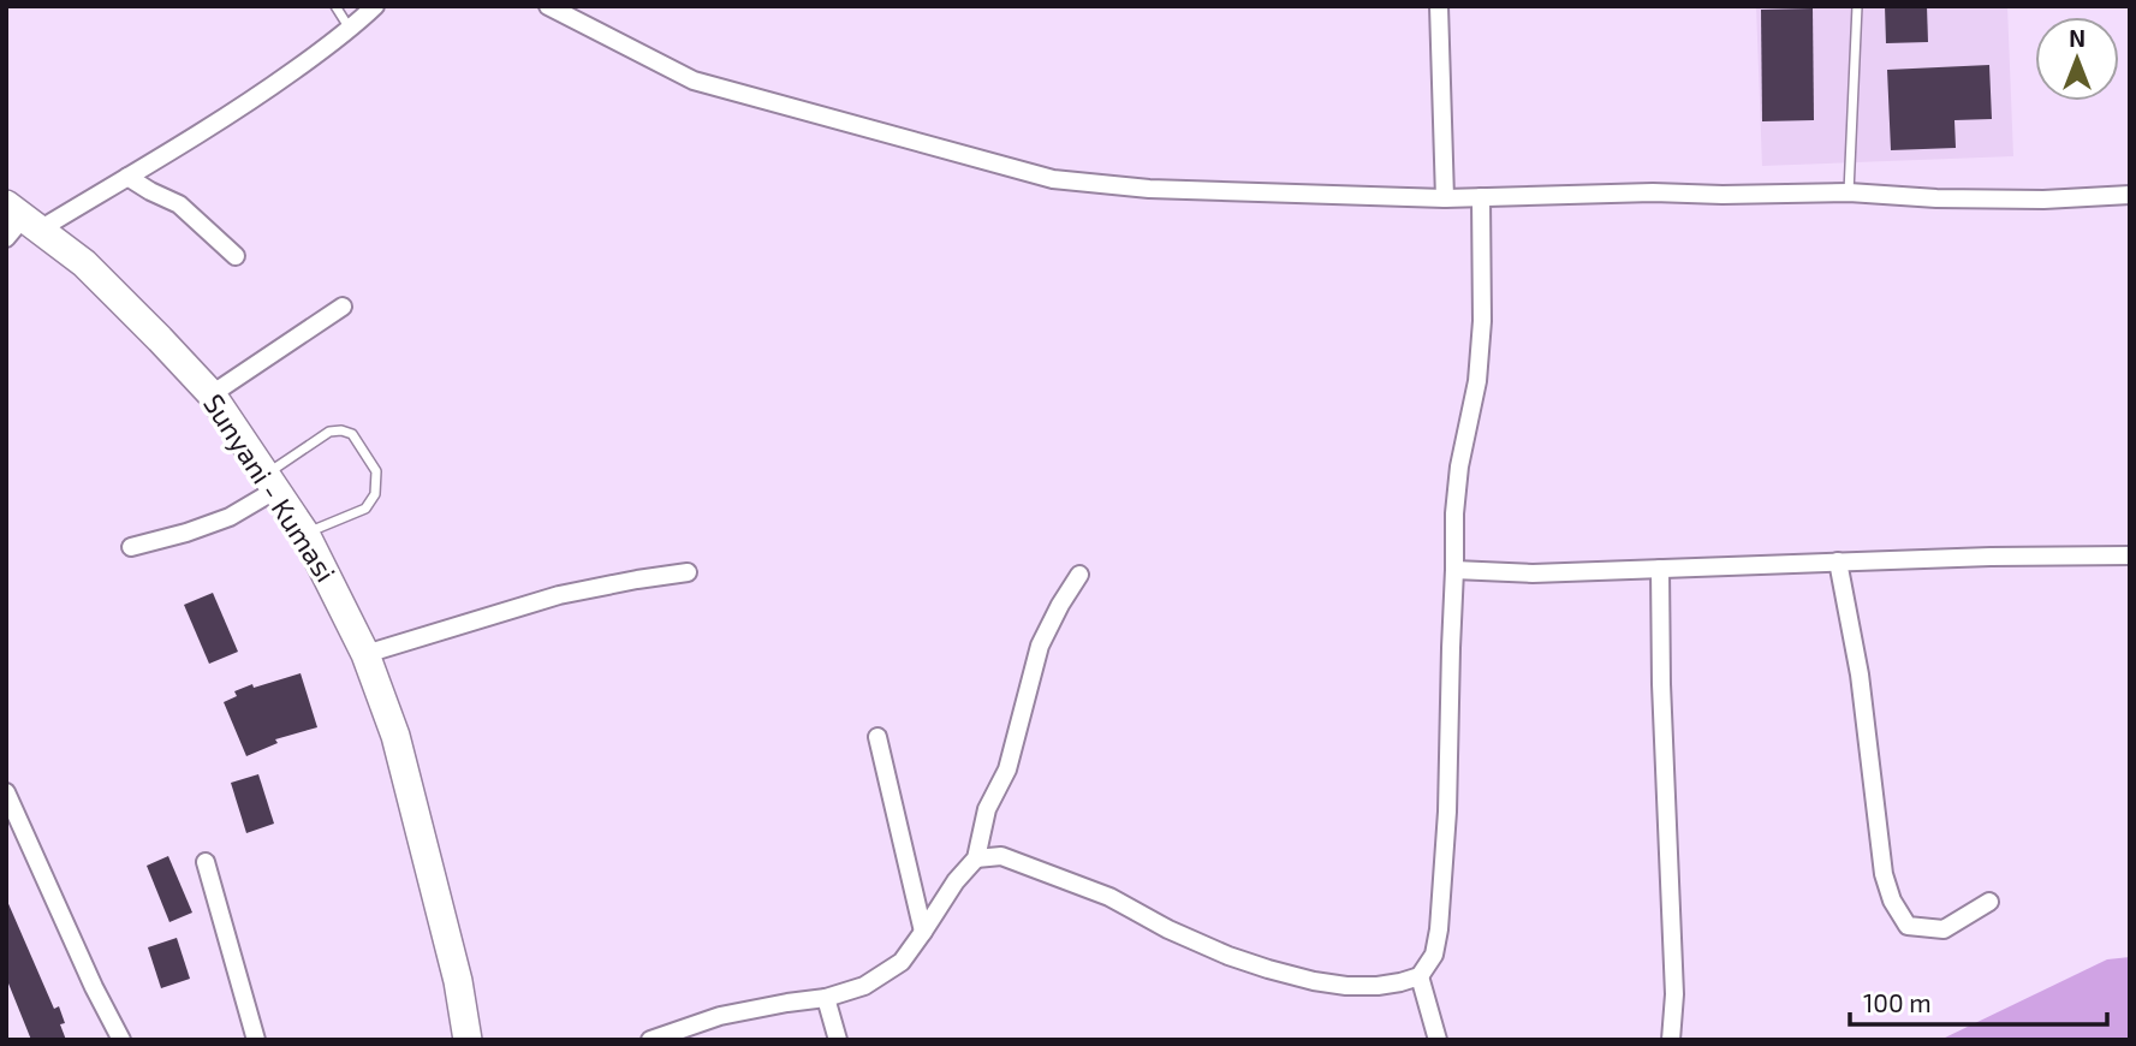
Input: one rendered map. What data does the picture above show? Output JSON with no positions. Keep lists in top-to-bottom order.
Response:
{
  "streets": {
    "main road": ["Sunyani - Kumasi"]
  },
  "scale_bar": "100 m",
  "north": "top"
}
